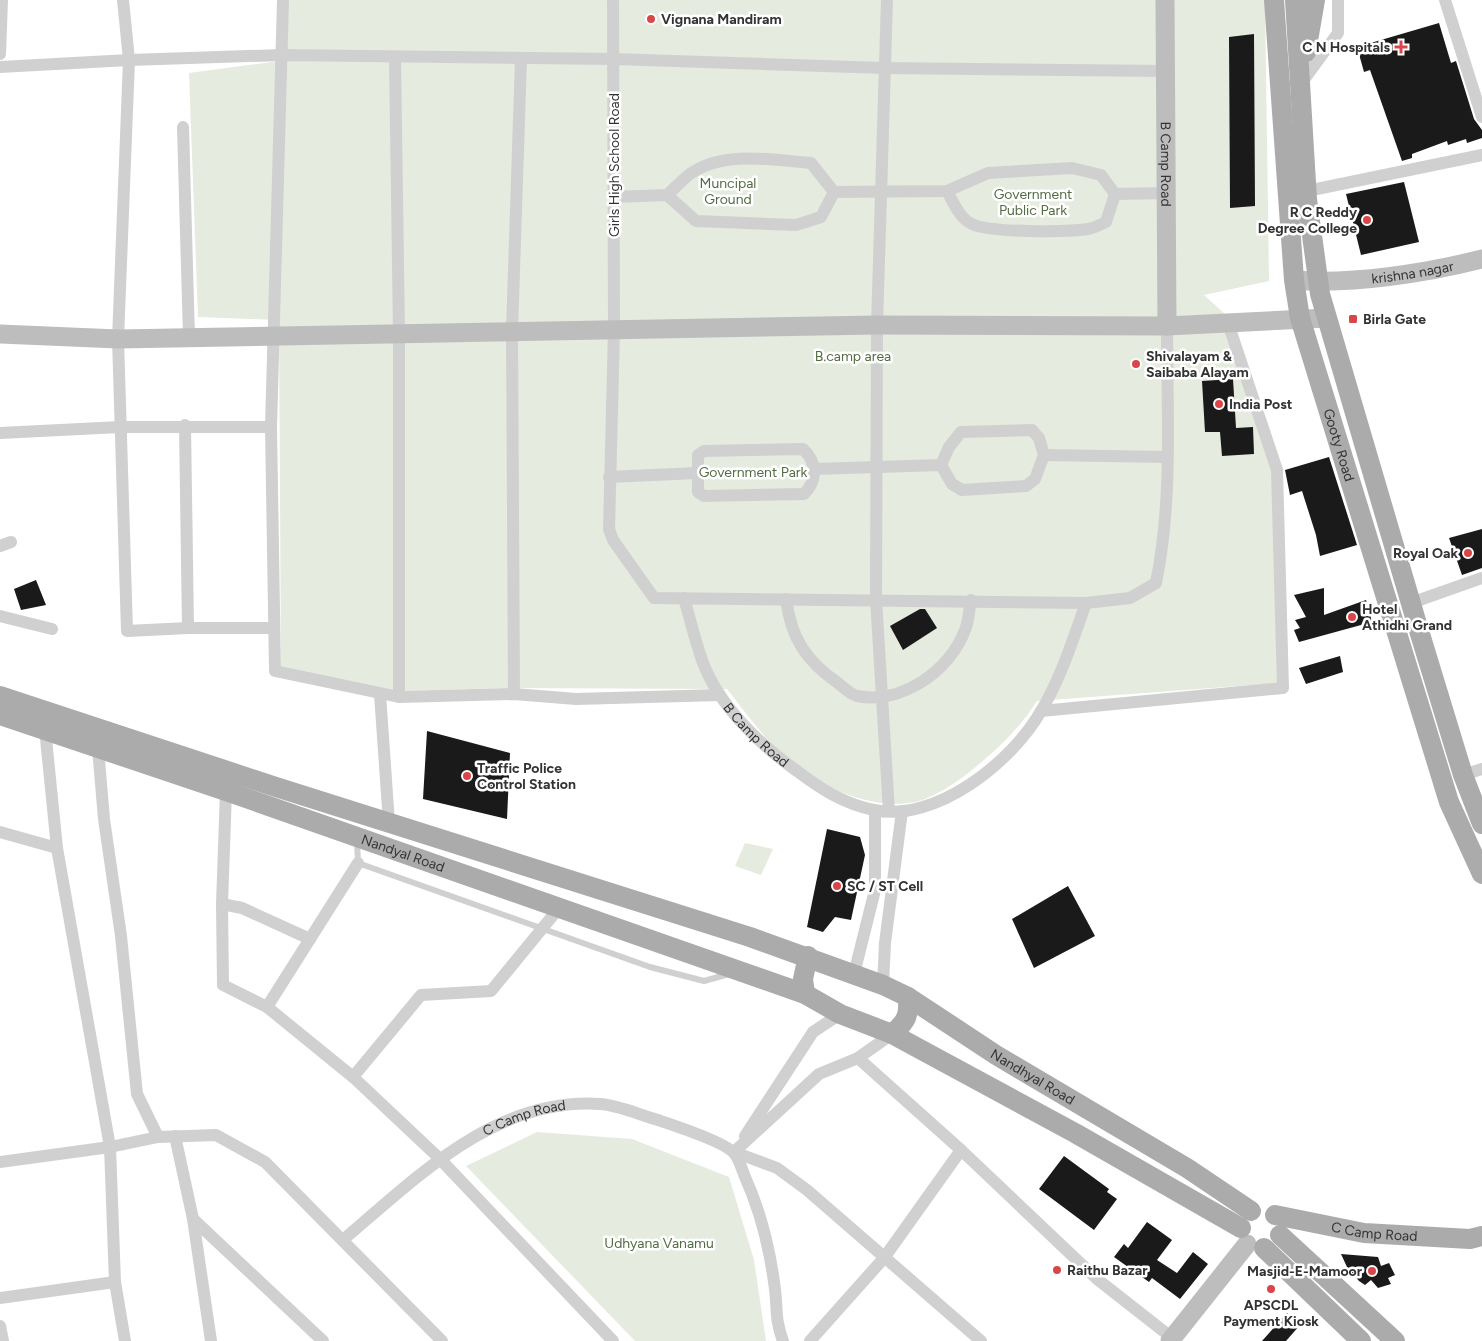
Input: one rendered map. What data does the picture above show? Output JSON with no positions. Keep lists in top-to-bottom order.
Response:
{
  "streets": {
    "main road": [
      "Gooty Road",
      "Nandyal Road",
      "Nandhyal Road",
      "C Camp Road"
    ],
    "street": ["B Camp Road", "Girls High School Road", "krishna nagar"]
  },
  "crossings": [
    ["B Camp Road", "Girls High School Road"],
    ["krishna nagar", "Gooty Road"],
    ["Nandyal Road", "Nandhyal Road"],
    ["Nandyal Road", "C Camp Road"],
    ["Nandhyal Road", "C Camp Road"]
  ],
  "parks": [
    "Muncipal Ground",
    "Government Public Park",
    "B.camp area",
    "Government Park",
    "Udhyana Vanamu"
  ],
  "places": {
    "other": [
      "Vignana Mandiram",
      "R C Reddy Degree College",
      "Shivalayam & Saibaba Alayam",
      "India Post",
      "Royal Oak",
      "Hotel Athidhi Grand",
      "Traffic Police Control Station",
      "SC / ST Cell",
      "Raithu Bazar",
      "Masjid-E-Mamoor",
      "APSCDL Payment Kiosk"
    ],
    "health": ["C N Hospitals"],
    "transit": ["Birla Gate"]
  }
}
